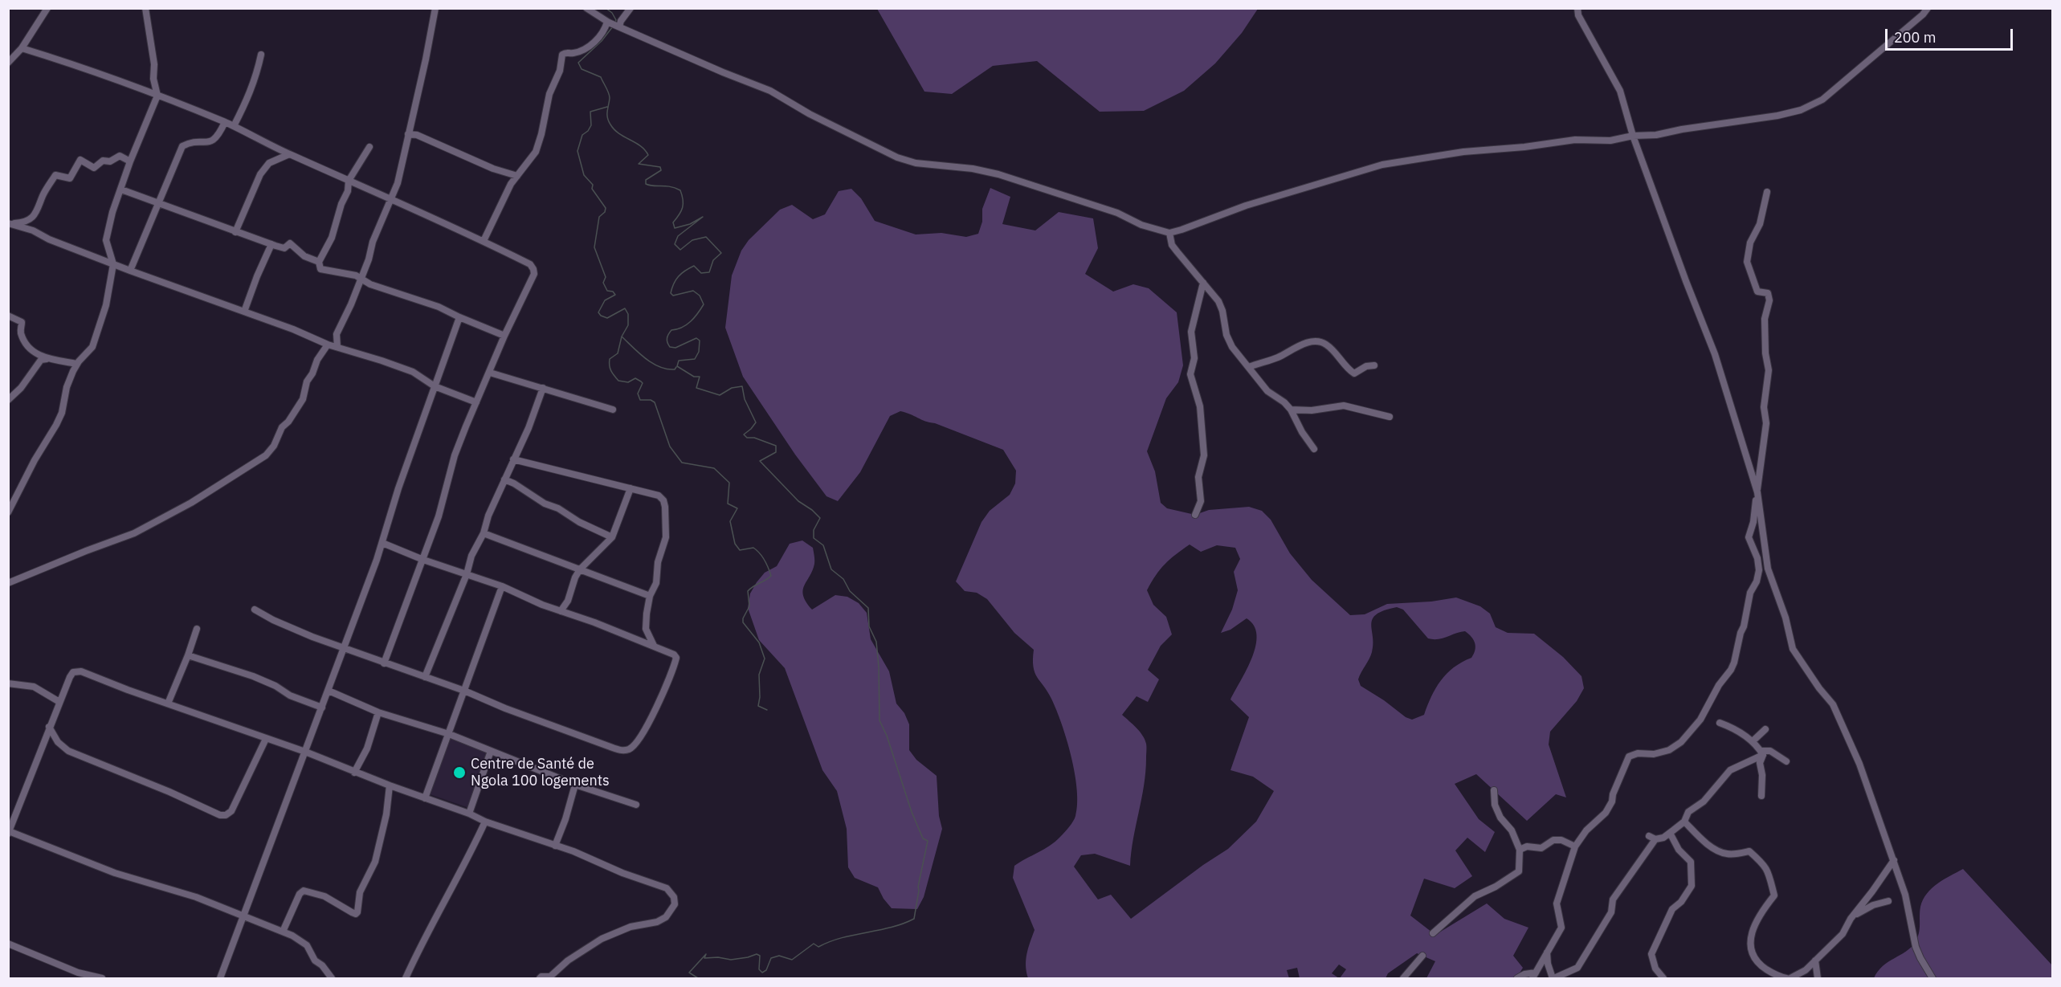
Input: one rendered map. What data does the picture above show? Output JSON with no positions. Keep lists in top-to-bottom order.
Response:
{
  "places": ["Centre de Santé de Ngola 100 logements"],
  "scale_bar": "200 m"
}
